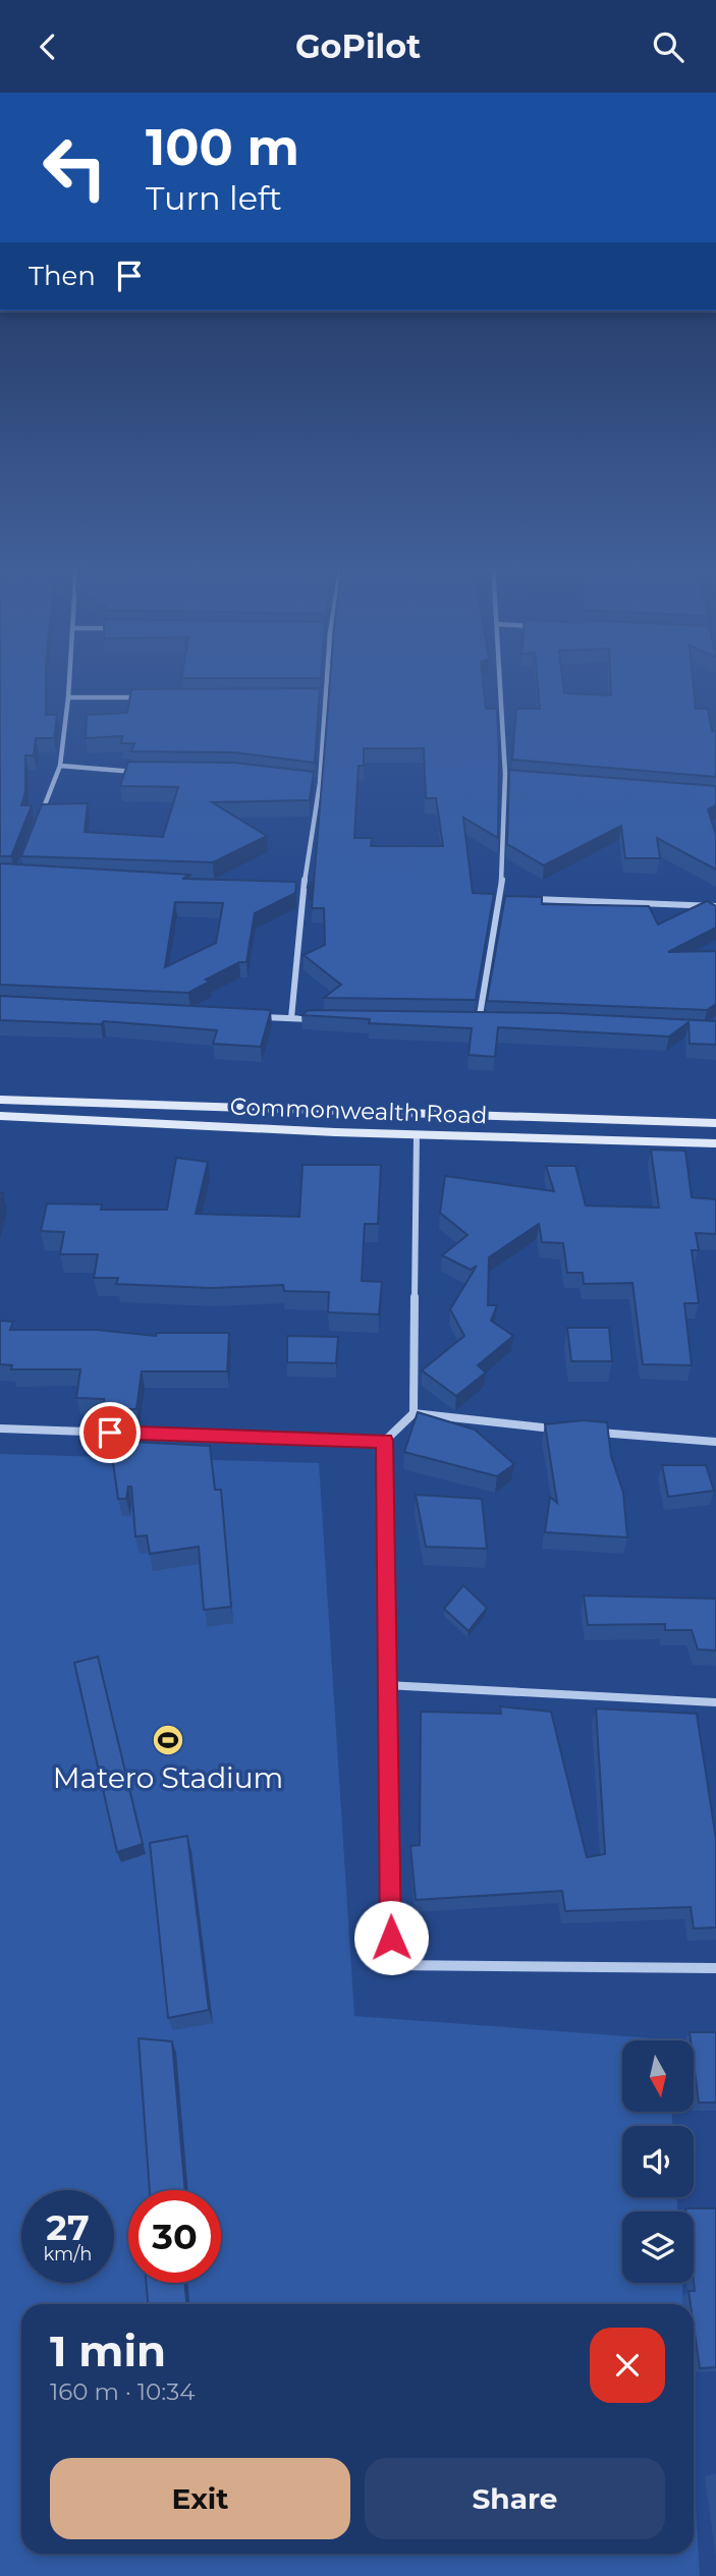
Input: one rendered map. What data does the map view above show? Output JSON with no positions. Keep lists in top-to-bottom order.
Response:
{
  "streets": {
    "main road": ["Commonwealth Road"]
  },
  "places": {
    "sports": ["Matero Stadium"]
  },
  "north": "bottom",
  "page": {
    "header": "GoPilot",
    "turn": ["100 m", "Turn left"],
    "then": "Then",
    "speed": "27 km/h",
    "limit": "30",
    "heading": ["1 min", "160 m · 10:34"],
    "buttons": ["Exit", "Share"]
  }
}
